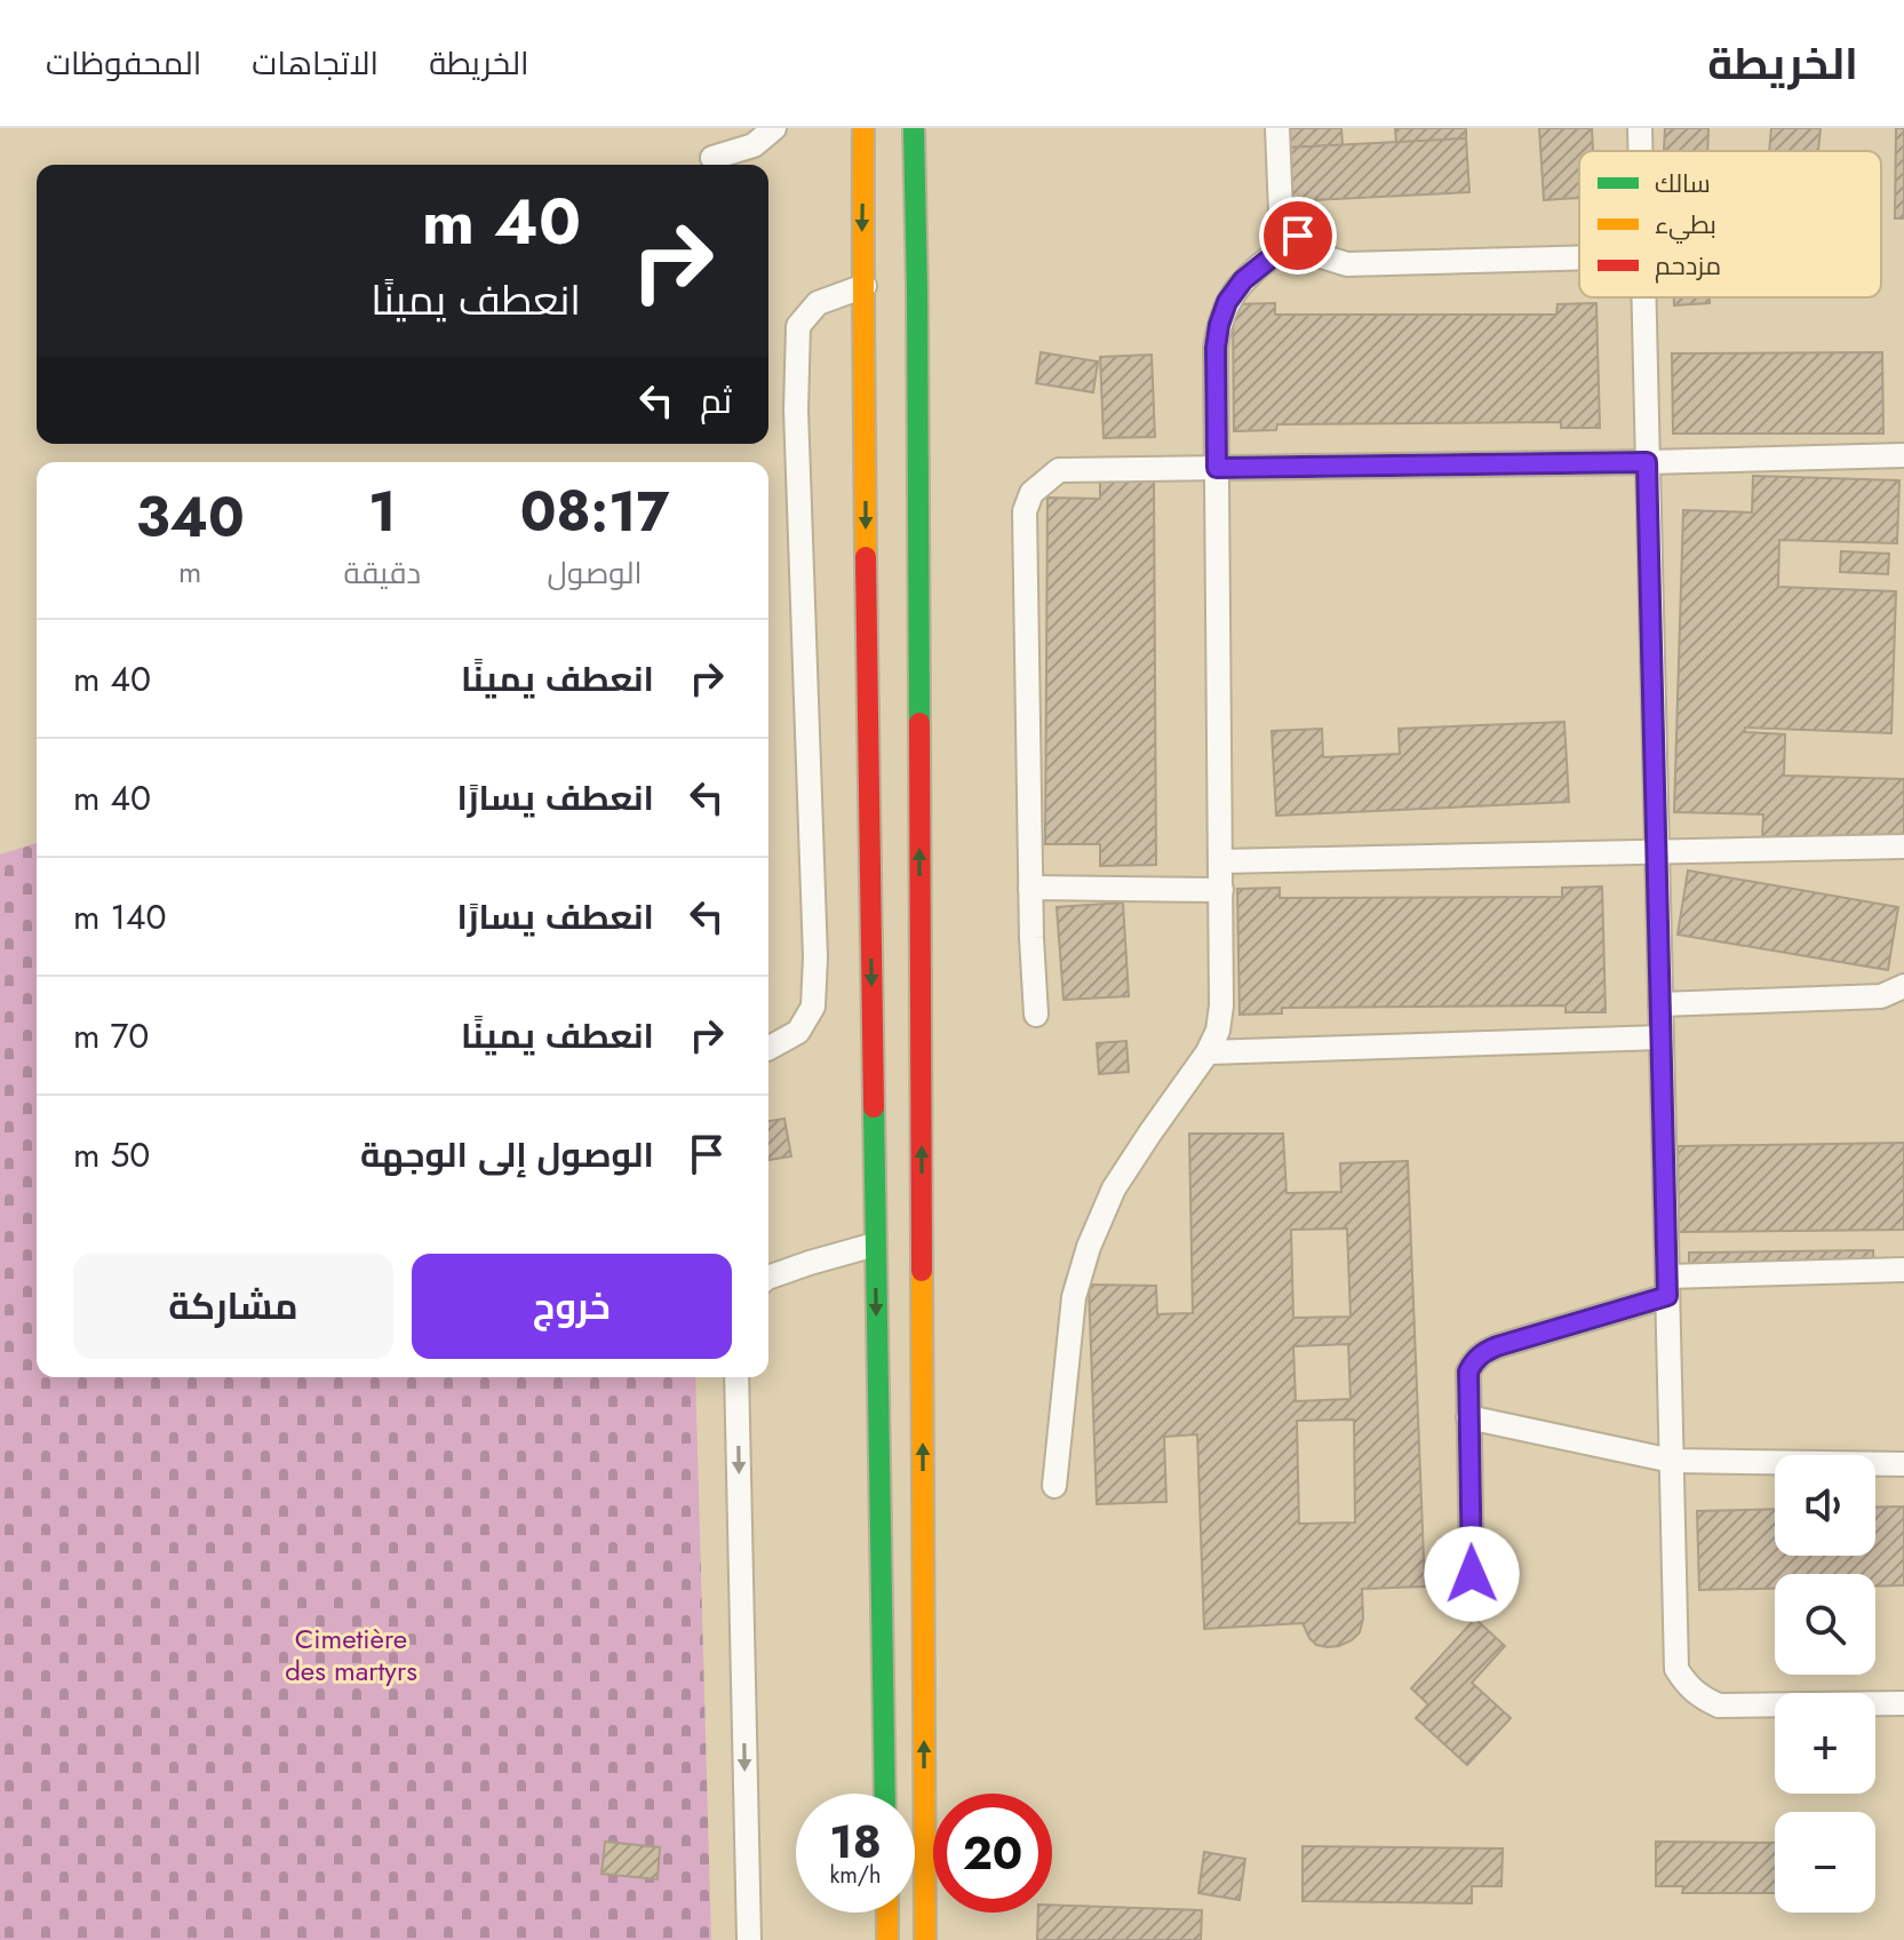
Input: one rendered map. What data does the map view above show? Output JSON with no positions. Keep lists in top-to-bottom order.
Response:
{
  "parks": ["Cimetière des martyrs"],
  "legend": ["سالك", "بطيء", "مزدحم"],
  "page": {
    "header": "الخريطة",
    "nav": ["الخريطة", "الاتجاهات", "المحفوظات"],
    "turn": ["40 m", "انعطف يمينًا"],
    "then": "ثم",
    "eta": [
      "08:17",
      "الوصول",
      "1",
      "دقيقة",
      "340",
      "m"
    ],
    "list": [
      {
        "name": "انعطف يمينًا",
        "value": "40 m"
      },
      {
        "name": "انعطف يسارًا",
        "value": "40 m"
      },
      {
        "name": "انعطف يسارًا",
        "value": "140 m"
      },
      {
        "name": "انعطف يمينًا",
        "value": "70 m"
      },
      {
        "name": "الوصول إلى الوجهة",
        "value": "50 m"
      }
    ],
    "buttons": ["خروج", "مشاركة"],
    "map_buttons": ["+", "−"],
    "speed": "18 km/h",
    "limit": "20"
  }
}
